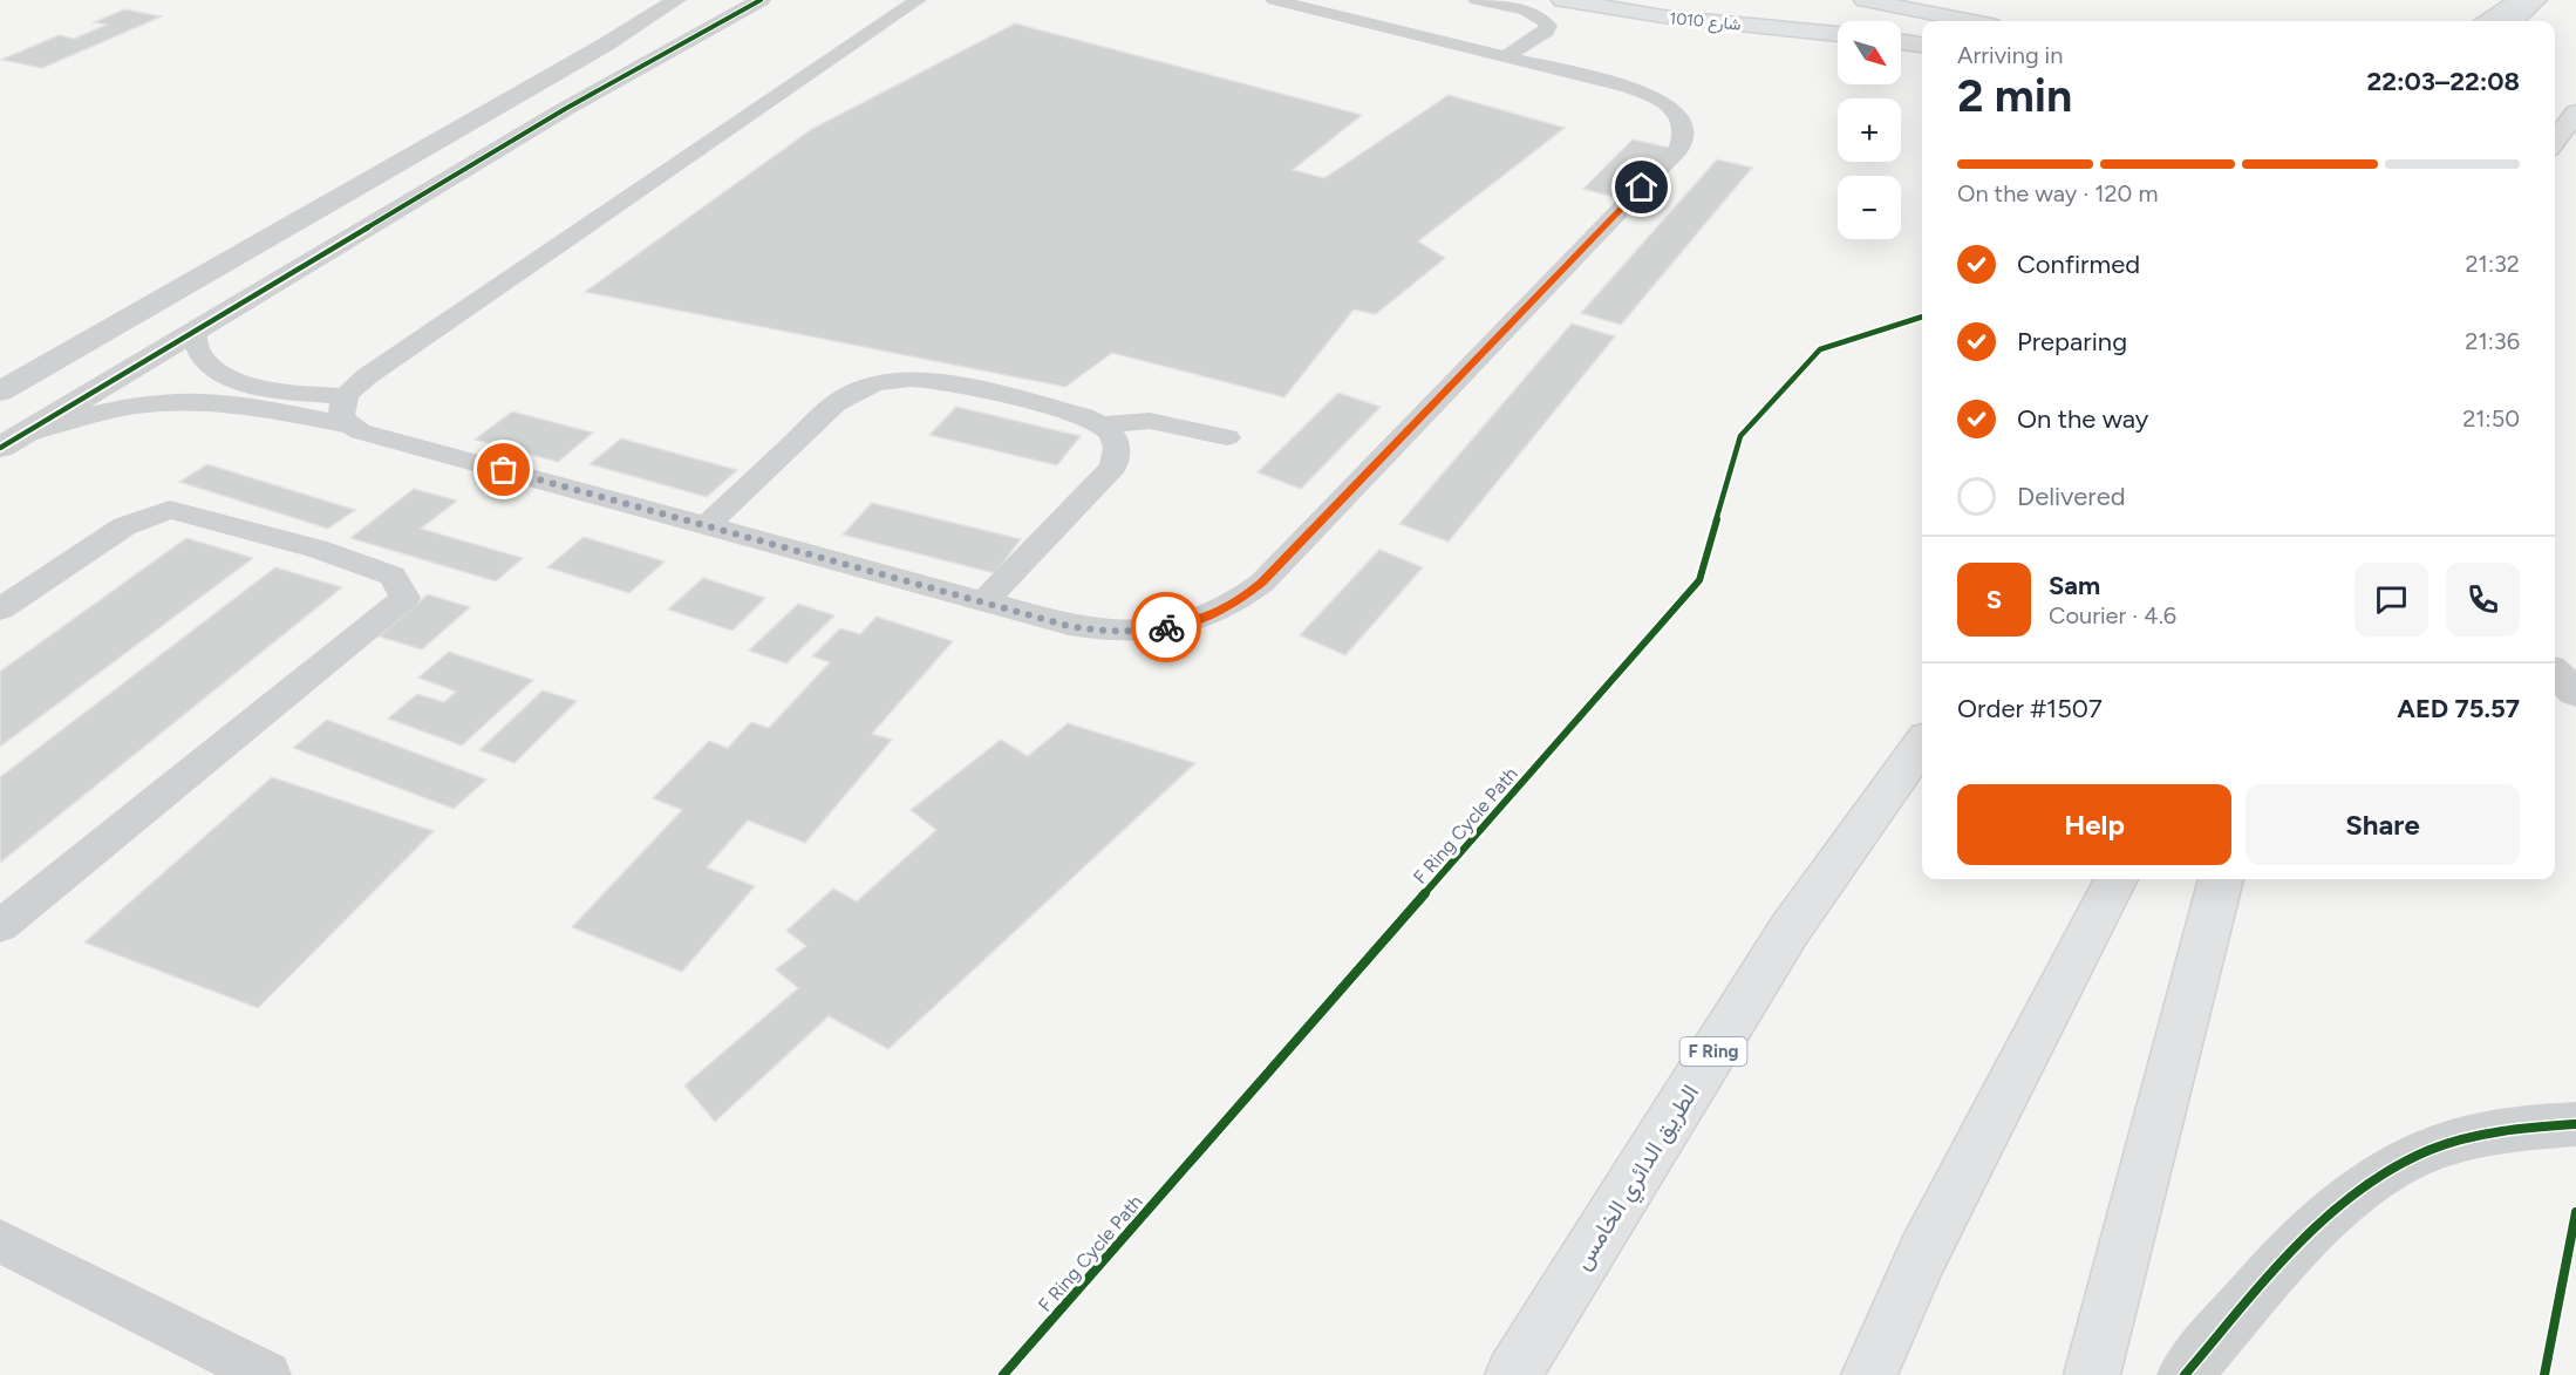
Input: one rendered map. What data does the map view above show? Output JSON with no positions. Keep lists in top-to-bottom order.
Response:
{
  "streets": {
    "main road": ["شارع 1010", "F Ring", "الطريق الدائري الخامس"],
    "cycle path": ["F Ring Cycle Path"]
  },
  "north": "bottom right",
  "page": {
    "map_buttons": ["+", "−"],
    "heading": ["2 min", "Arriving in", "22:03–22:08"],
    "panel": [
      "Sam",
      "Courier · 4.6",
      "Order #1507",
      "AED 75.57"
    ],
    "bar": "On the way · 120 m",
    "list": [
      ["Confirmed", "21:32"],
      ["Preparing", "21:36"],
      ["On the way", "21:50"],
      "Delivered"
    ],
    "round": "S",
    "buttons": ["Help", "Share"]
  }
}
